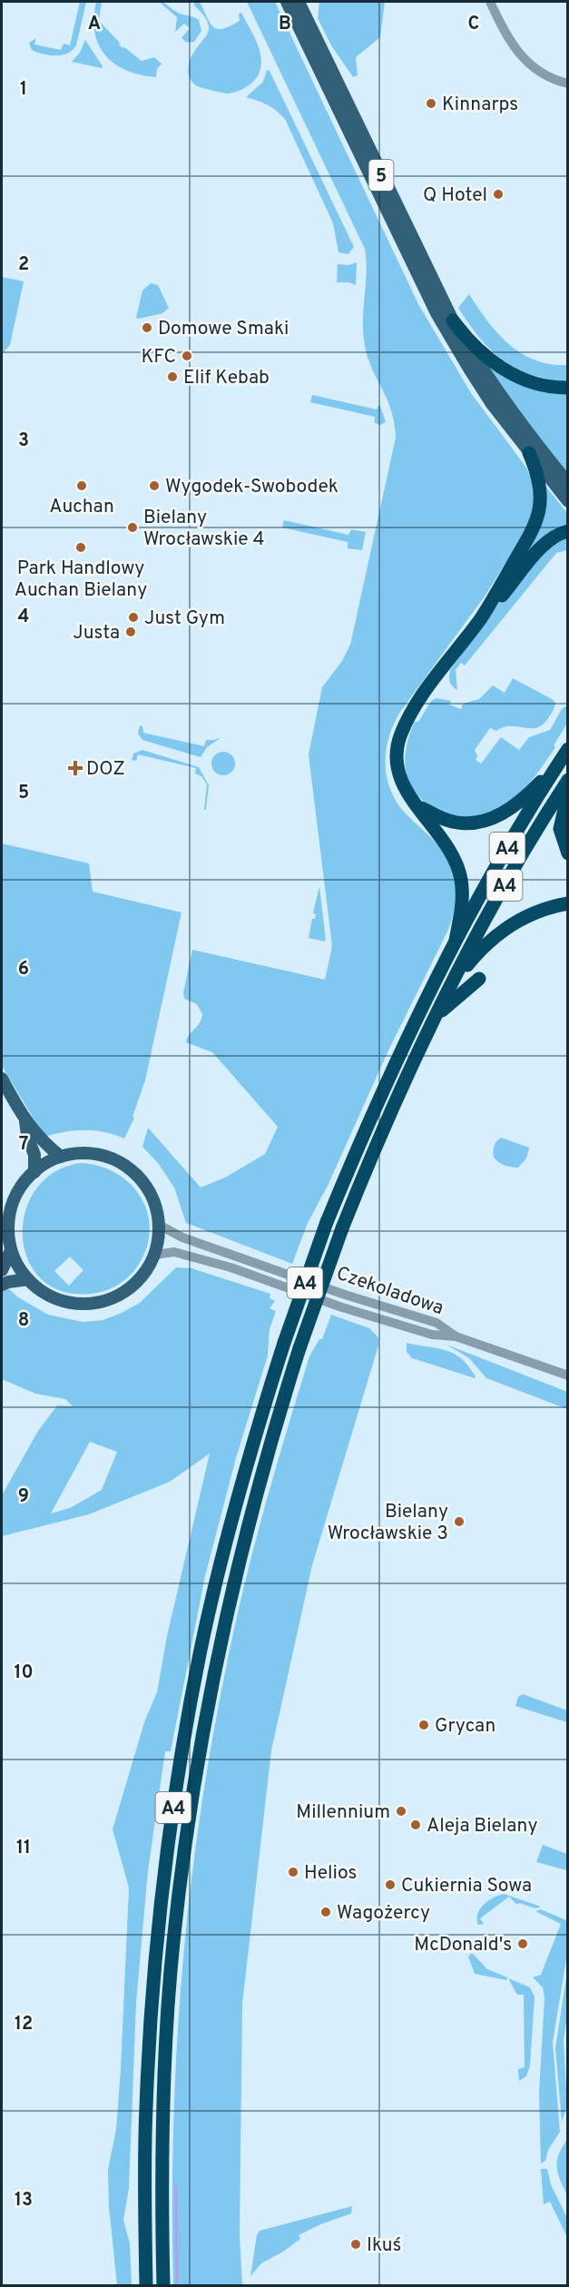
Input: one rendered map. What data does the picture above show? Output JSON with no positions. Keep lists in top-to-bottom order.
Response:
{
  "streets": {
    "highway": ["А4", "A4"],
    "main road": ["5"],
    "street": ["Czekoladowa"]
  },
  "crossings": [
    ["А4", "A4"]
  ],
  "places": {
    "other": [
      "Kinnarps",
      "Q Hotel",
      "Domowe Smaki",
      "KFC",
      "Elif Kebab",
      "Auchan",
      "Wygodek-Swobodek",
      "Bielany Wrocławskie 4",
      "Park Handlowy Auchan Bielany",
      "Just Gym",
      "Justa",
      "Bielany Wrocławskie 3",
      "Grycan",
      "Millennium",
      "Aleja Bielany",
      "Helios",
      "Cukiernia Sowa",
      "Wagożercy",
      "McDonald's",
      "Ikuś"
    ],
    "health": ["DOZ"]
  },
  "grid": {
    "columns": ["A", "B", "C"],
    "rows": [
      "1",
      "2",
      "3",
      "4",
      "5",
      "6",
      "7",
      "8",
      "9",
      "10",
      "11",
      "12",
      "13"
    ]
  }
}
